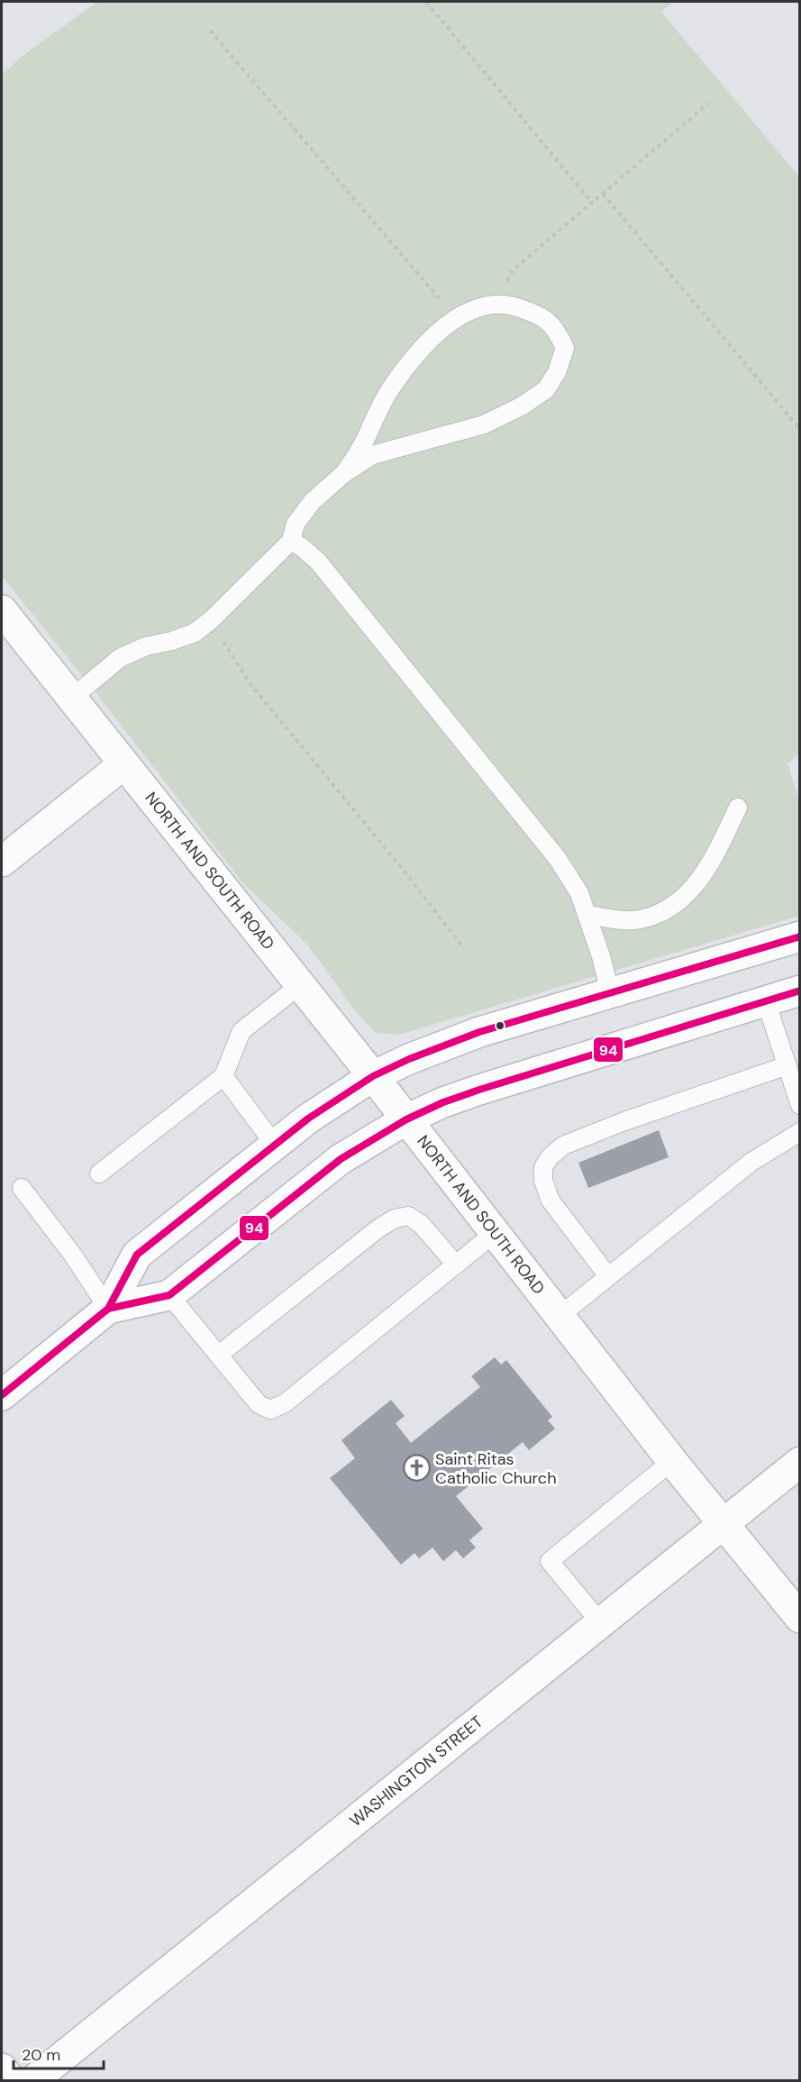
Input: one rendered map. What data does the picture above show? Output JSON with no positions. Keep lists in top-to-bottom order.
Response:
{
  "streets": {
    "street": ["NORTH AND SOUTH ROAD", "WASHINGTON STREET"]
  },
  "crossings": [
    ["NORTH AND SOUTH ROAD", "WASHINGTON STREET"]
  ],
  "places": {
    "church": ["Saint Ritas Catholic Church"]
  },
  "lines": ["transit line 94"],
  "scale_bar": "20 m"
}
